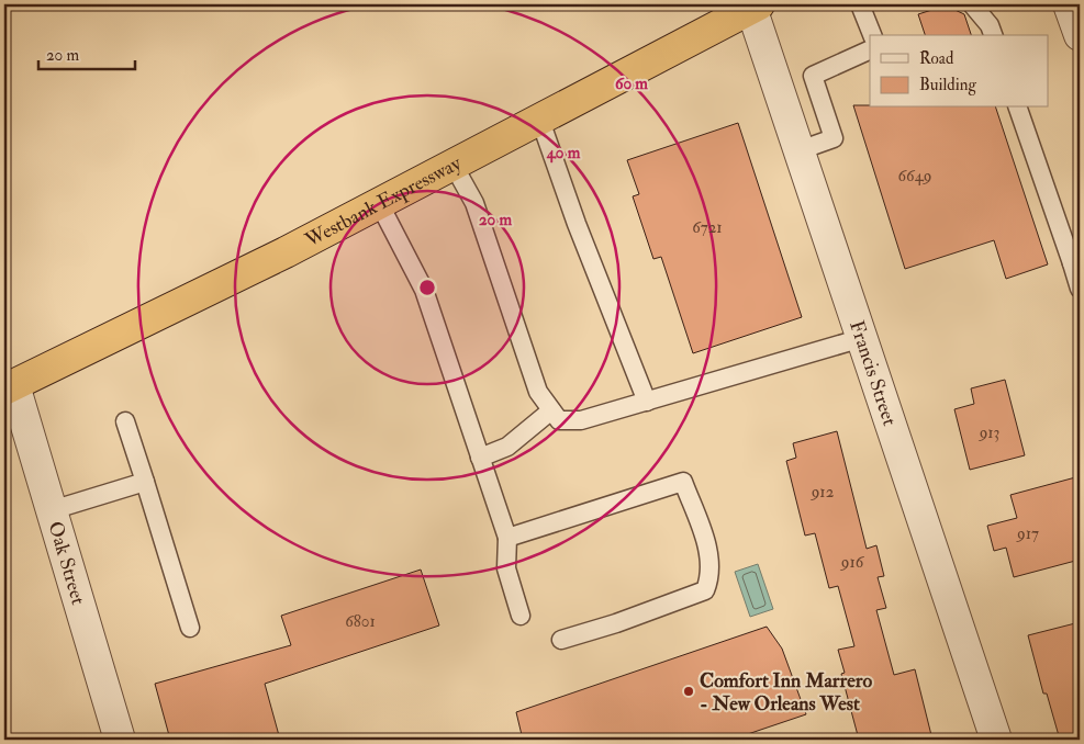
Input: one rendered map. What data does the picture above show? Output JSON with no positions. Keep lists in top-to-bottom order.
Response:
{
  "streets": {
    "highway": ["Westbank Expressway"],
    "street": ["Francis Street", "Oak Street"]
  },
  "crossings": [
    ["Westbank Expressway", "Francis Street"],
    ["Westbank Expressway", "Oak Street"]
  ],
  "places": ["Comfort Inn Marrero - New Orleans West"],
  "house_numbers": [
    "6649",
    "6721",
    "913",
    "912",
    "917",
    "916",
    "6801"
  ],
  "legend": ["Road", "Building"],
  "scale_bar": "20 m",
  "rings": ["60 m", "40 m", "20 m"]
}
